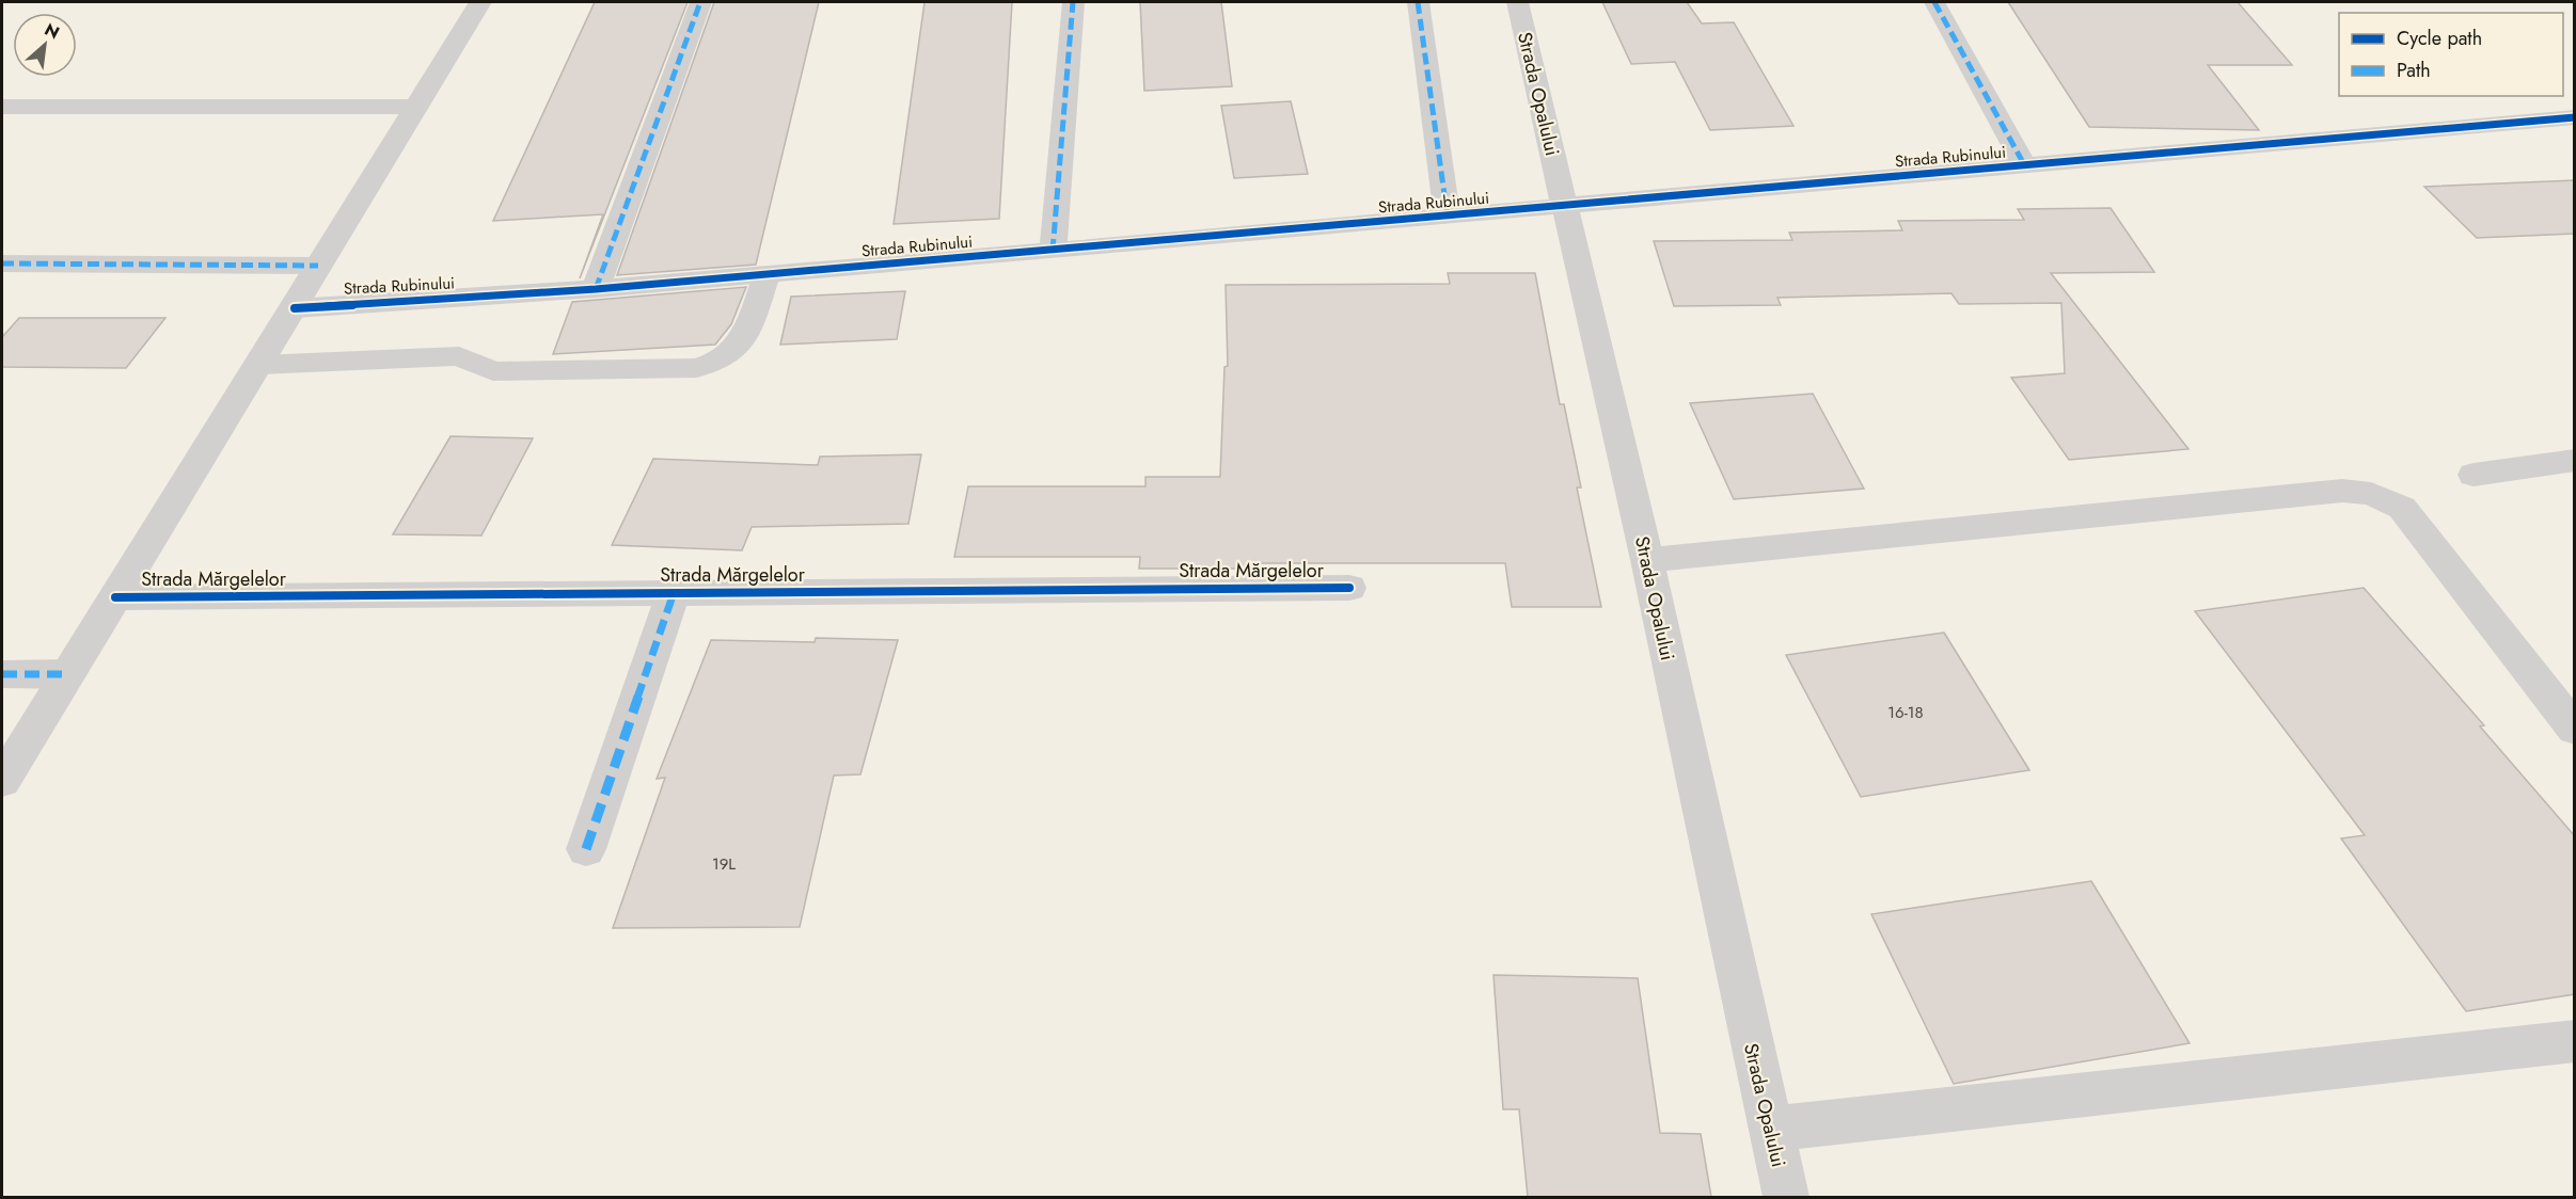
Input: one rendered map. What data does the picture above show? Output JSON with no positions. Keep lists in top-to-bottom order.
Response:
{
  "streets": {
    "street": ["Strada Opalului", "Strada Rubinului", "Strada Mărgelelor"]
  },
  "crossings": [
    ["Strada Opalului", "Strada Rubinului"],
    ["Strada Rubinului", "Strada Mărgelelor"]
  ],
  "house_numbers": ["16-18", "19L"],
  "legend": ["Cycle path", "Path"],
  "north": "top right"
}
